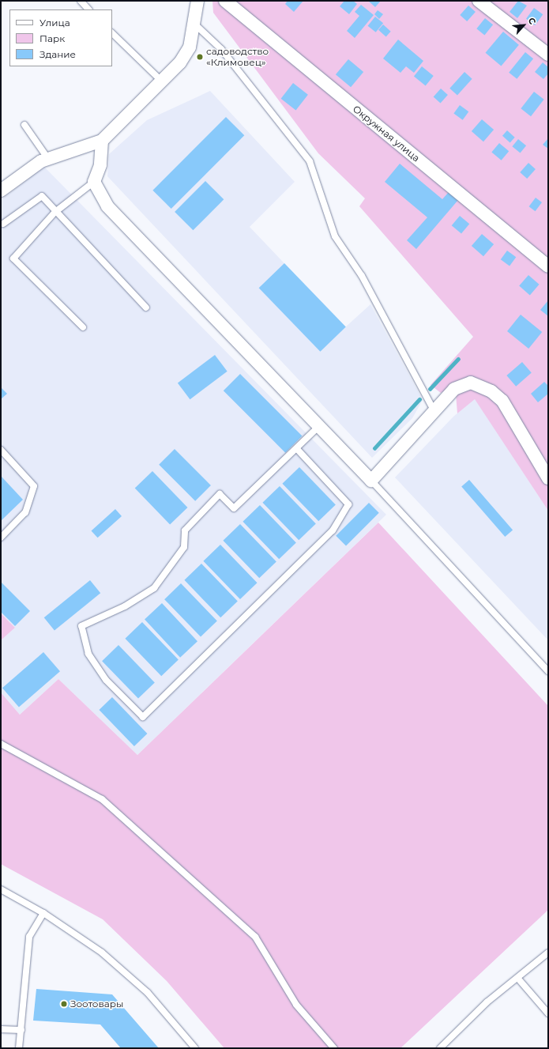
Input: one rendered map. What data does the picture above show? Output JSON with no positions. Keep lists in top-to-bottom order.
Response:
{
  "streets": {
    "street": ["Окружная улица"]
  },
  "places": ["садоводство «Климовец»", "Зоотовары"],
  "legend": ["Улица", "Парк", "Здание"],
  "north": "top right"
}
